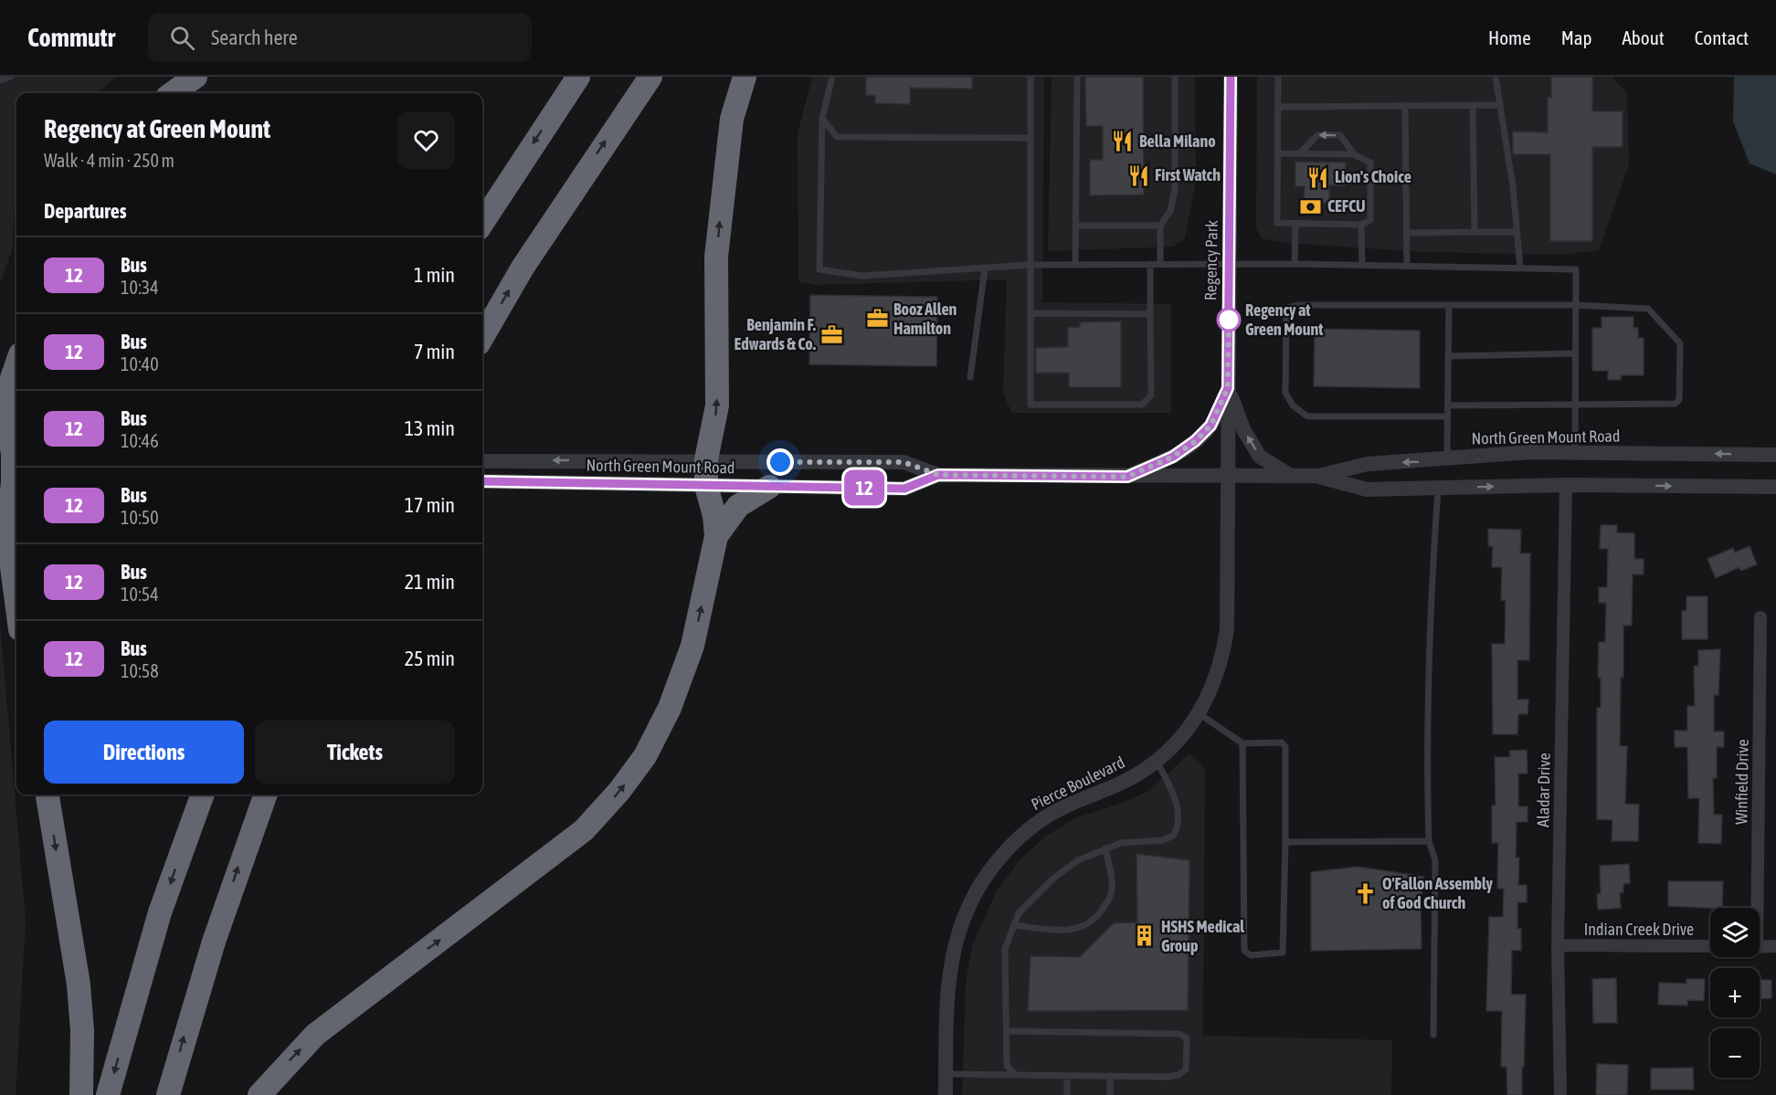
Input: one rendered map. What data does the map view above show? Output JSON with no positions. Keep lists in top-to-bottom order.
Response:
{
  "streets": {
    "street": [
      "Regency Park",
      "North Green Mount Road",
      "Winfield Drive",
      "Pierce Boulevard",
      "Aladar Drive",
      "Indian Creek Drive"
    ]
  },
  "crossings": [
    ["Regency Park", "North Green Mount Road"],
    ["Regency Park", "Pierce Boulevard"],
    ["North Green Mount Road", "Pierce Boulevard"],
    ["North Green Mount Road", "Aladar Drive"],
    ["Aladar Drive", "Indian Creek Drive"]
  ],
  "places": {
    "restaurant": ["Bella Milano", "First Watch", "Lion's Choice"],
    "bank": ["CEFCU"],
    "office": ["Booz Allen Hamilton", "Benjamin F. Edwards & Co."],
    "other": ["Regency at Green Mount"],
    "church": ["O'Fallon Assembly of God Church"],
    "building": ["HSHS Medical Group"]
  },
  "lines": ["bus line 12"],
  "page": {
    "header": "Commutr",
    "search": "Search here",
    "nav": [
      "Home",
      "Map",
      "About",
      "Contact"
    ],
    "on_map": "12",
    "heading": [
      ["Regency at Green Mount", "Walk · 4 min · 250 m"],
      "Departures"
    ],
    "list": [
      {
        "mark": "12",
        "name": "Bus",
        "note": "10:34",
        "value": "1 min"
      },
      {
        "mark": "12",
        "name": "Bus",
        "note": "10:40",
        "value": "7 min"
      },
      {
        "mark": "12",
        "name": "Bus",
        "note": "10:46",
        "value": "13 min"
      },
      {
        "mark": "12",
        "name": "Bus",
        "note": "10:50",
        "value": "17 min"
      },
      {
        "mark": "12",
        "name": "Bus",
        "note": "10:54",
        "value": "21 min"
      },
      {
        "mark": "12",
        "name": "Bus",
        "note": "10:58",
        "value": "25 min"
      }
    ],
    "buttons": ["Directions", "Tickets"],
    "map_buttons": ["+", "−"]
  }
}
